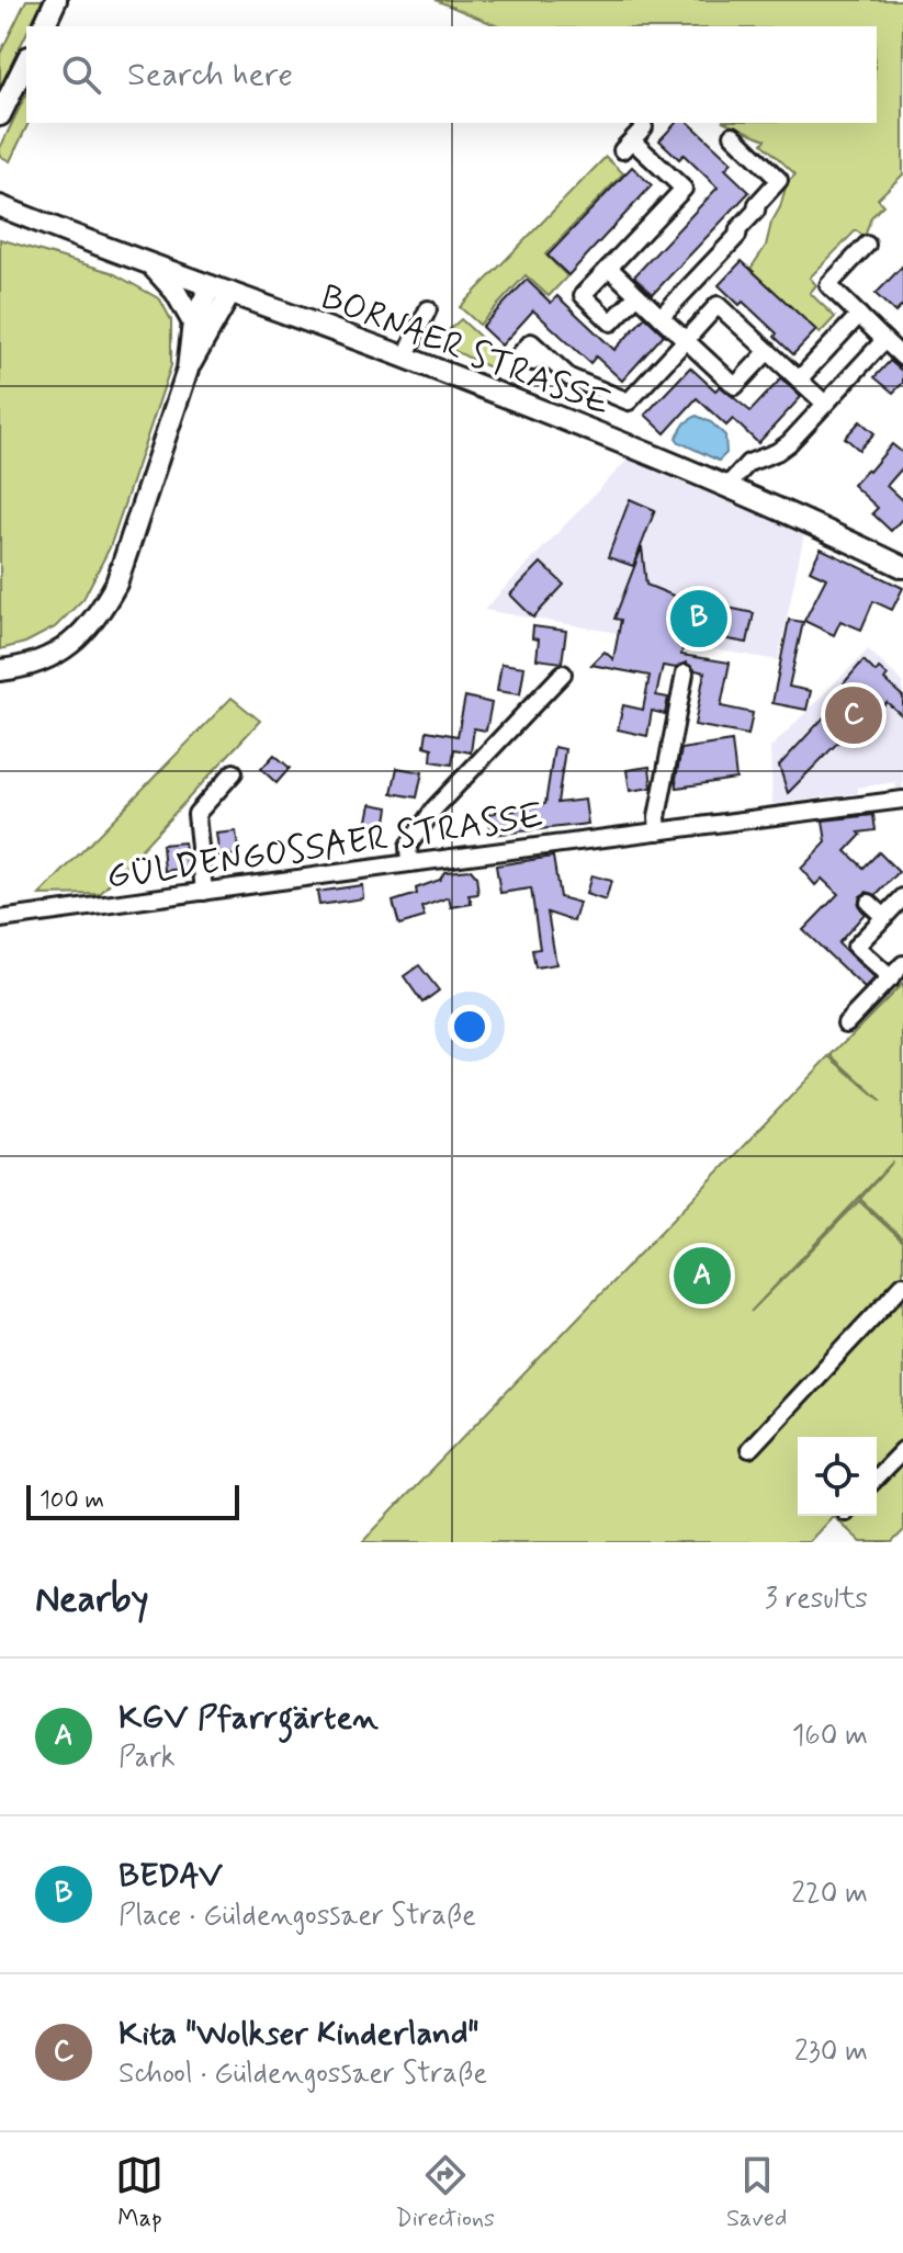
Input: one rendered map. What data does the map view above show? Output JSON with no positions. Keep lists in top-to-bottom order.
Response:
{
  "streets": {
    "main road": ["BORNAER STRASSE"],
    "street": ["GÜLDENGOSSAER STRASSE"]
  },
  "scale_bar": "100 m",
  "page": {
    "search": "Search here",
    "pins": ["B", "C", "A"],
    "scale": "100 m",
    "heading": ["Nearby", "3 results"],
    "list": [
      {
        "mark": "A",
        "name": "KGV Pfarrgärten",
        "note": "Park",
        "value": "160 m"
      },
      {
        "mark": "B",
        "name": "BEDAV",
        "note": "Place · Güldengossaer Straße",
        "value": "220 m"
      },
      {
        "mark": "C",
        "name": "Kita \"Wolkser Kinderland\"",
        "note": "School · Güldengossaer Straße",
        "value": "230 m"
      }
    ],
    "nav": ["Map", "Directions", "Saved"]
  }
}
